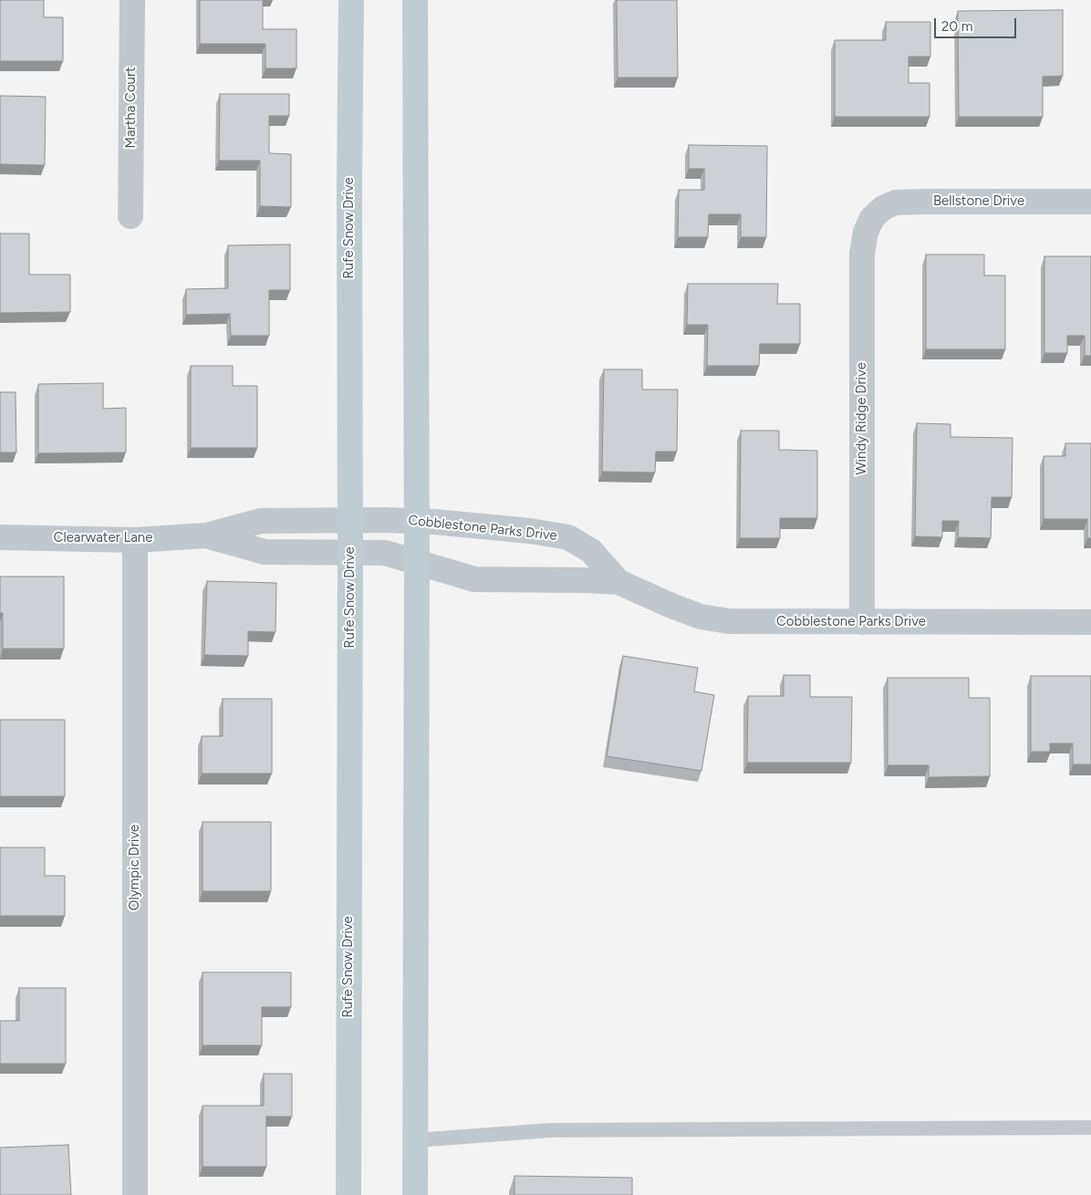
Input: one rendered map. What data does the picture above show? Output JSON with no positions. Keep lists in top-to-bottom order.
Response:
{
  "streets": {
    "main road": ["Rufe Snow Drive"],
    "street": [
      "Martha Court",
      "Bellstone Drive",
      "Windy Ridge Drive",
      "Cobblestone Parks Drive",
      "Clearwater Lane",
      "Olympic Drive"
    ]
  },
  "crossings": [
    ["Bellstone Drive", "Windy Ridge Drive"],
    ["Rufe Snow Drive", "Clearwater Lane"],
    ["Windy Ridge Drive", "Cobblestone Parks Drive"],
    ["Cobblestone Parks Drive", "Clearwater Lane"],
    ["Clearwater Lane", "Olympic Drive"]
  ],
  "scale_bar": "20 m"
}
